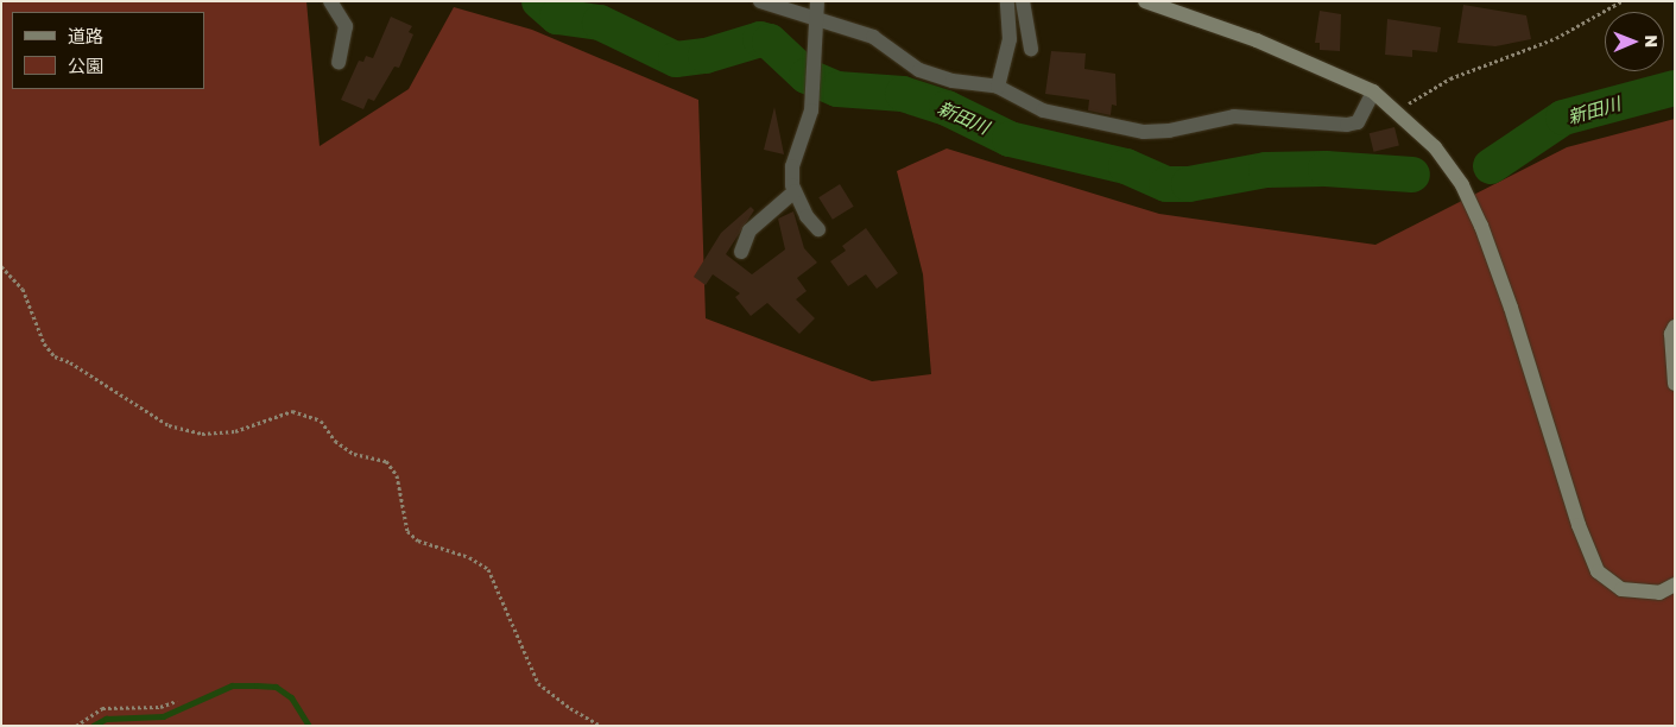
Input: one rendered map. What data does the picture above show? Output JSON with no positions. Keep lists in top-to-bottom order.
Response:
{
  "water": ["新田川"],
  "legend": ["道路", "公園"],
  "north": "right"
}
